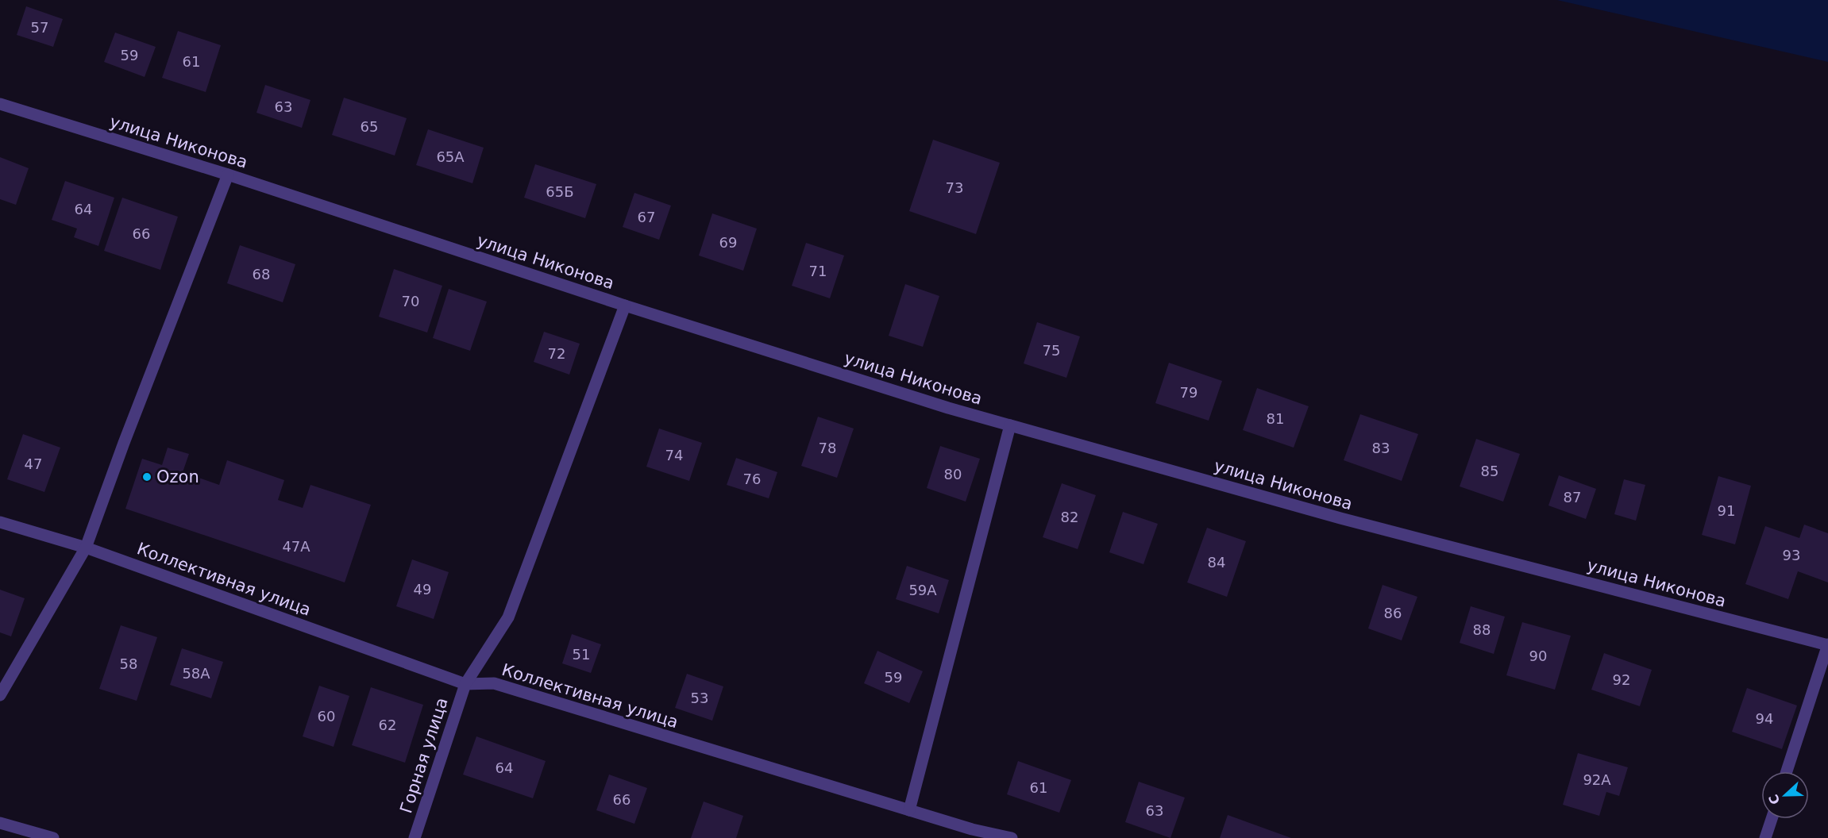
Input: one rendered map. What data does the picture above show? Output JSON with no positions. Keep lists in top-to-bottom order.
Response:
{
  "streets": {
    "street": ["улица Никонова", "Коллективная улица", "Горная улица"]
  },
  "crossings": [
    ["улица Никонова", "Горная улица"],
    ["Коллективная улица", "Горная улица"]
  ],
  "places": ["Ozon"],
  "house_numbers": [
    "57",
    "59",
    "61",
    "63",
    "65",
    "65А",
    "73",
    "65Б",
    "64",
    "67",
    "66",
    "69",
    "71",
    "68",
    "70",
    "75",
    "72",
    "79",
    "81",
    "78",
    "83",
    "74",
    "47",
    "85",
    "80",
    "76",
    "87",
    "91",
    "82",
    "47А",
    "93",
    "84",
    "49",
    "59А",
    "86",
    "88",
    "51",
    "90",
    "58",
    "58А",
    "59",
    "92",
    "53",
    "60",
    "94",
    "62",
    "64",
    "92А",
    "61",
    "66",
    "63"
  ],
  "north": "left"
}
